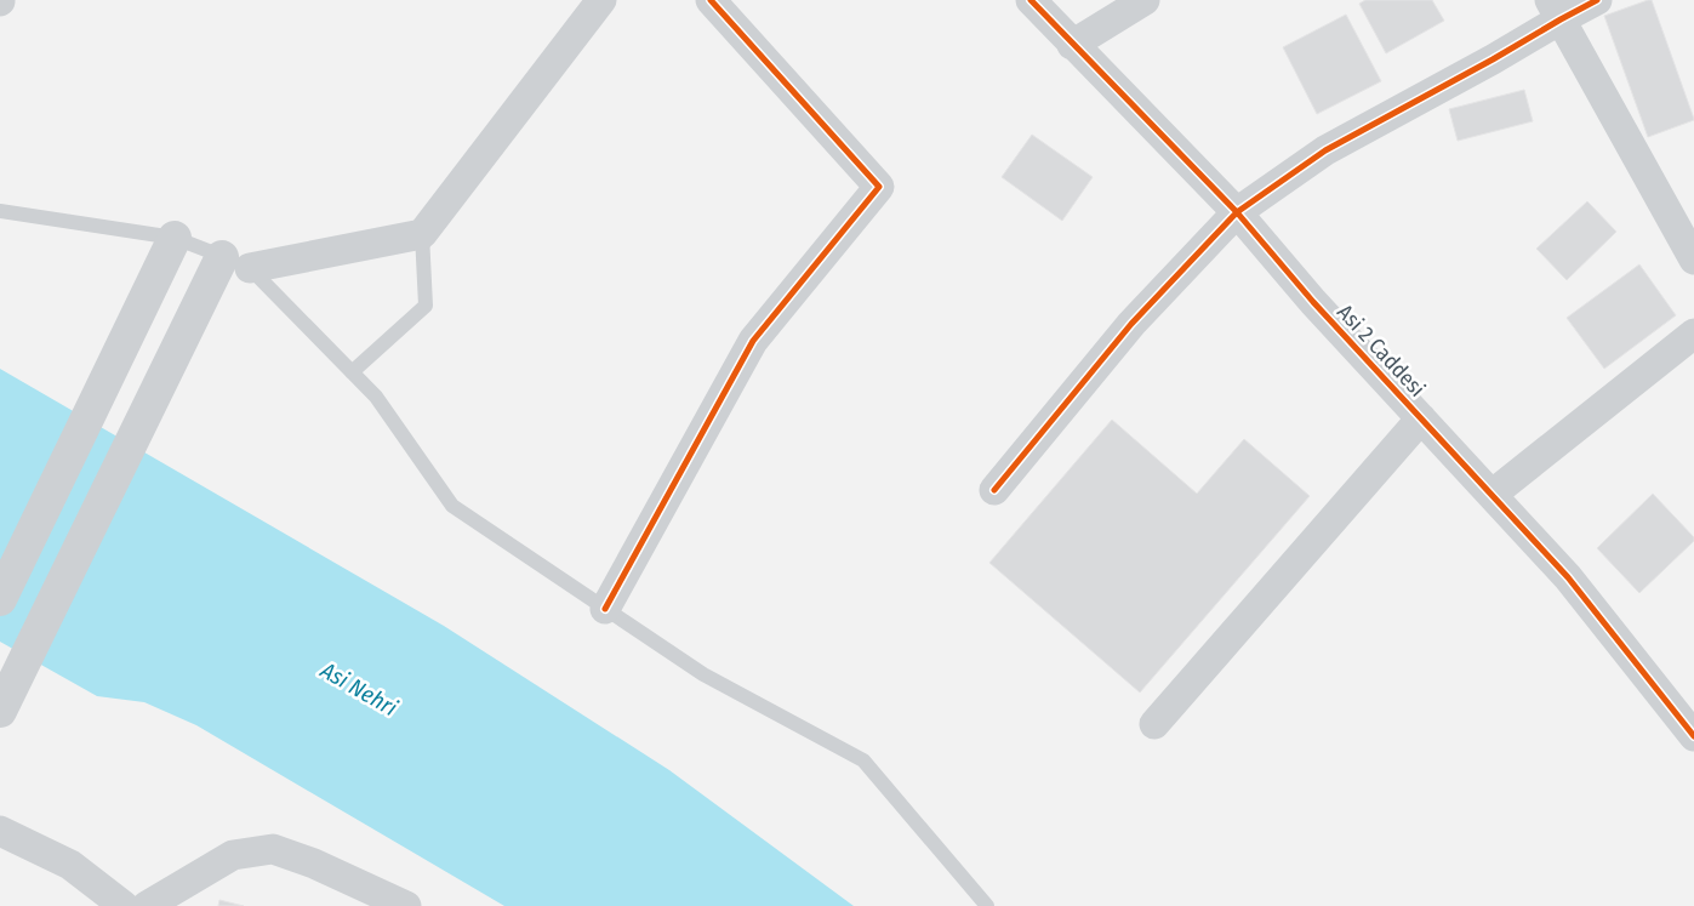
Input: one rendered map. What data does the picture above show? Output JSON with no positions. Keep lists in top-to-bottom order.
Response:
{
  "streets": {
    "street": ["Asi 2 Caddesi"]
  },
  "water": ["Asi Nehri"]
}
